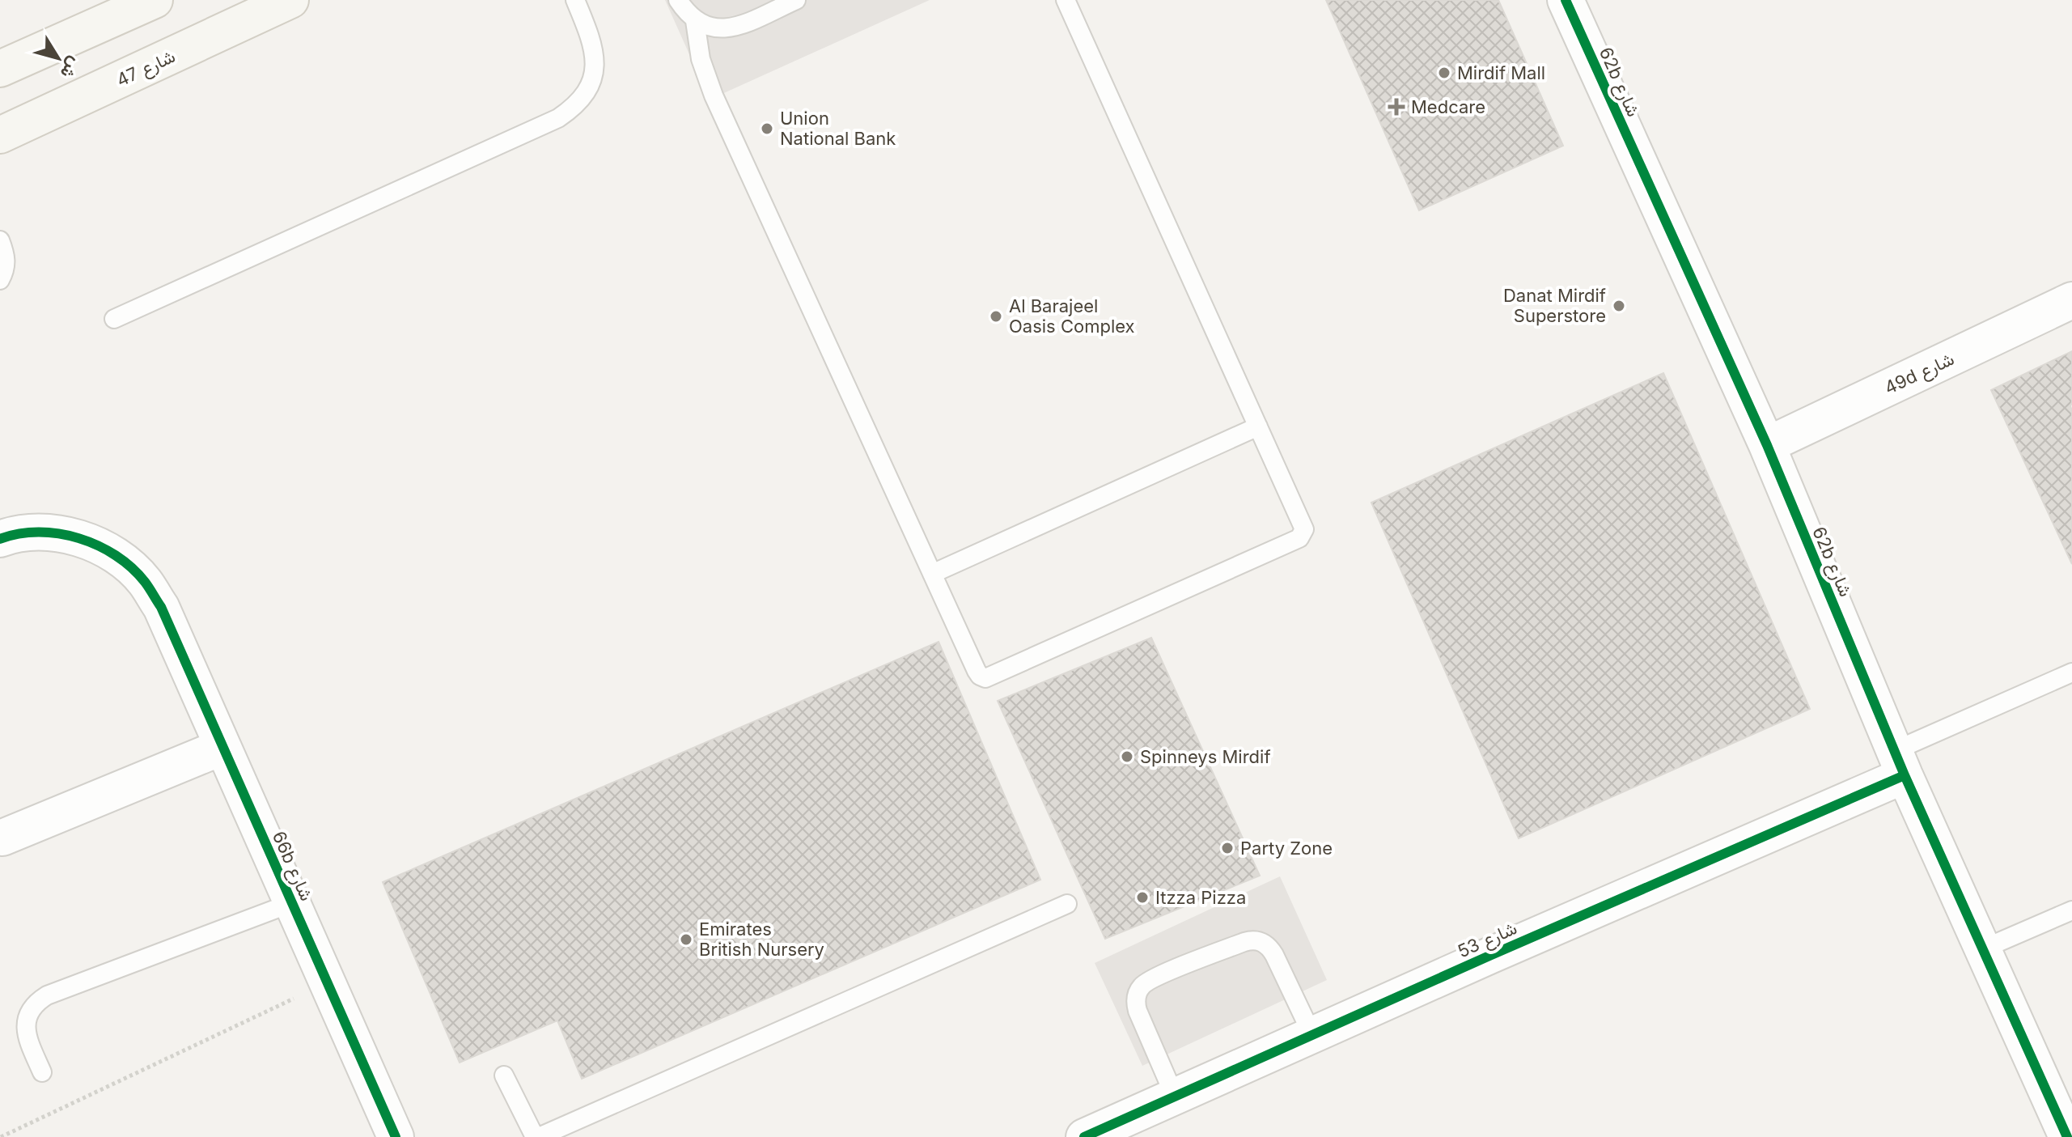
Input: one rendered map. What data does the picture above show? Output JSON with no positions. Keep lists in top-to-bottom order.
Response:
{
  "streets": {
    "street": [
      "شارع 47",
      "62b شارع",
      "49d شارع",
      "66b شارع",
      "شارع 53"
    ]
  },
  "crossings": [
    ["62b شارع", "49d شارع"],
    ["62b شارع", "شارع 53"]
  ],
  "places": {
    "other": [
      "Mirdif Mall",
      "Union National Bank",
      "Danat Mirdif Superstore",
      "Al Barajeel Oasis Complex",
      "Spinneys Mirdif",
      "Party Zone",
      "Itzza Pizza",
      "Emirates British Nursery"
    ],
    "health": ["Medcare"]
  },
  "north": "bottom right"
}
